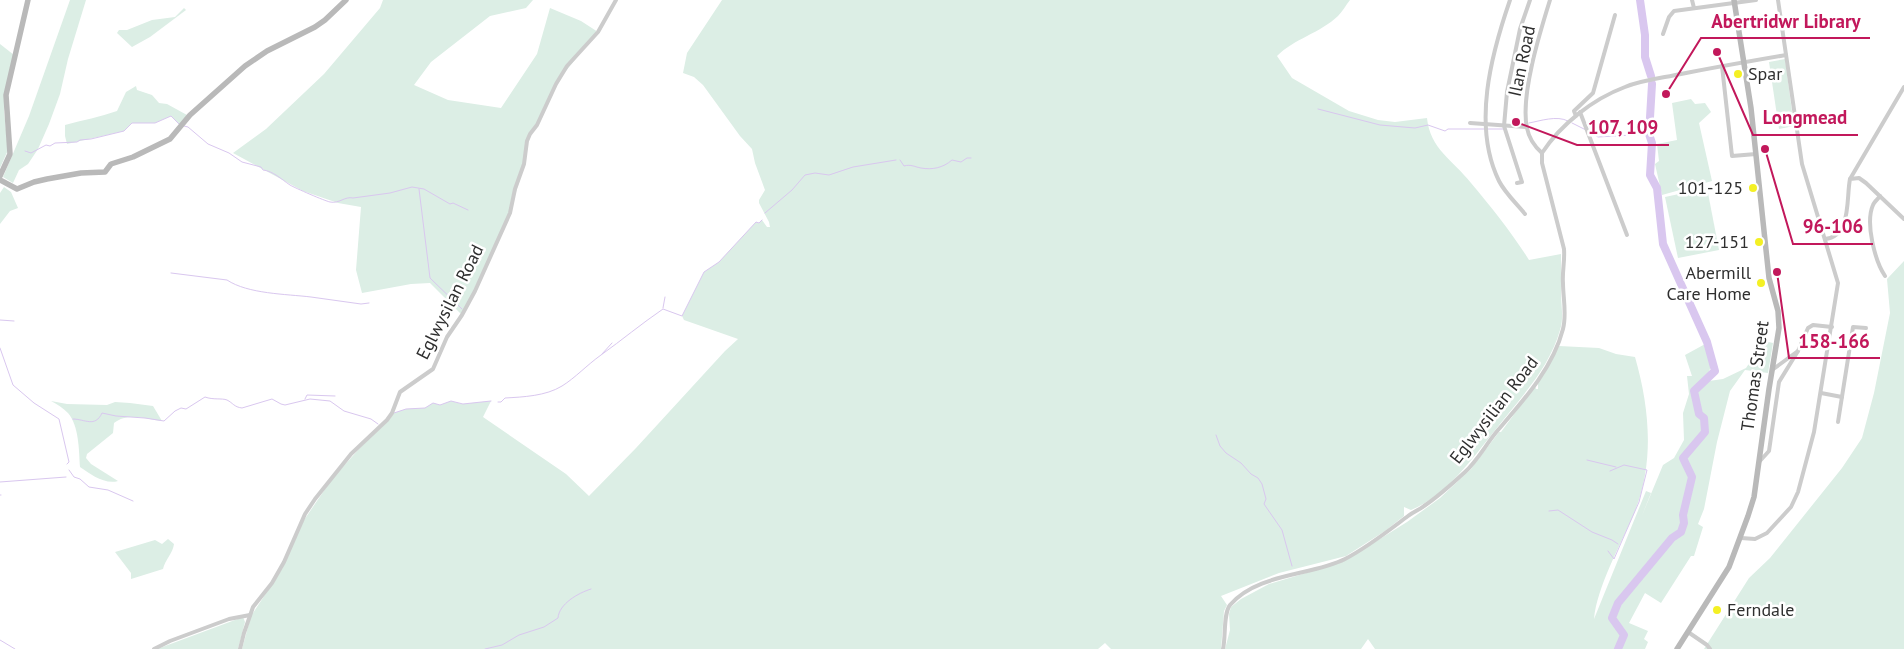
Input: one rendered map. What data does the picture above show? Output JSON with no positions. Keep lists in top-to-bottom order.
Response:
{
  "streets": {
    "main road": ["Thomas Street"],
    "street": ["Ilan Road", "Eglwysilan Road", "Eglwysilian Road"]
  },
  "crossings": [
    ["Ilan Road", "Eglwysilian Road"]
  ],
  "places": [
    "Longmead",
    "Spar",
    "Abertridwr Library",
    "107, 109",
    "96-106",
    "101-125",
    "127-151",
    "158-166",
    "Abermill Care Home",
    "Ferndale"
  ]
}
